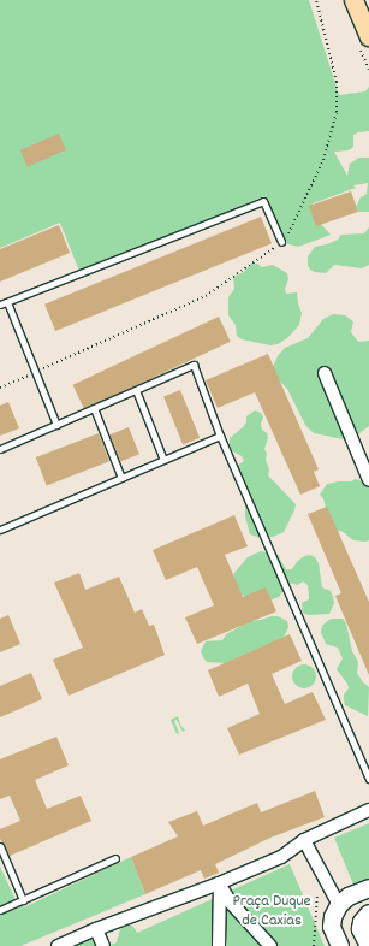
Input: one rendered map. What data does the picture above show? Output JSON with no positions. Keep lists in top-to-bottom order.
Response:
{
  "parks": ["Praça Duque de Caxias"]
}
